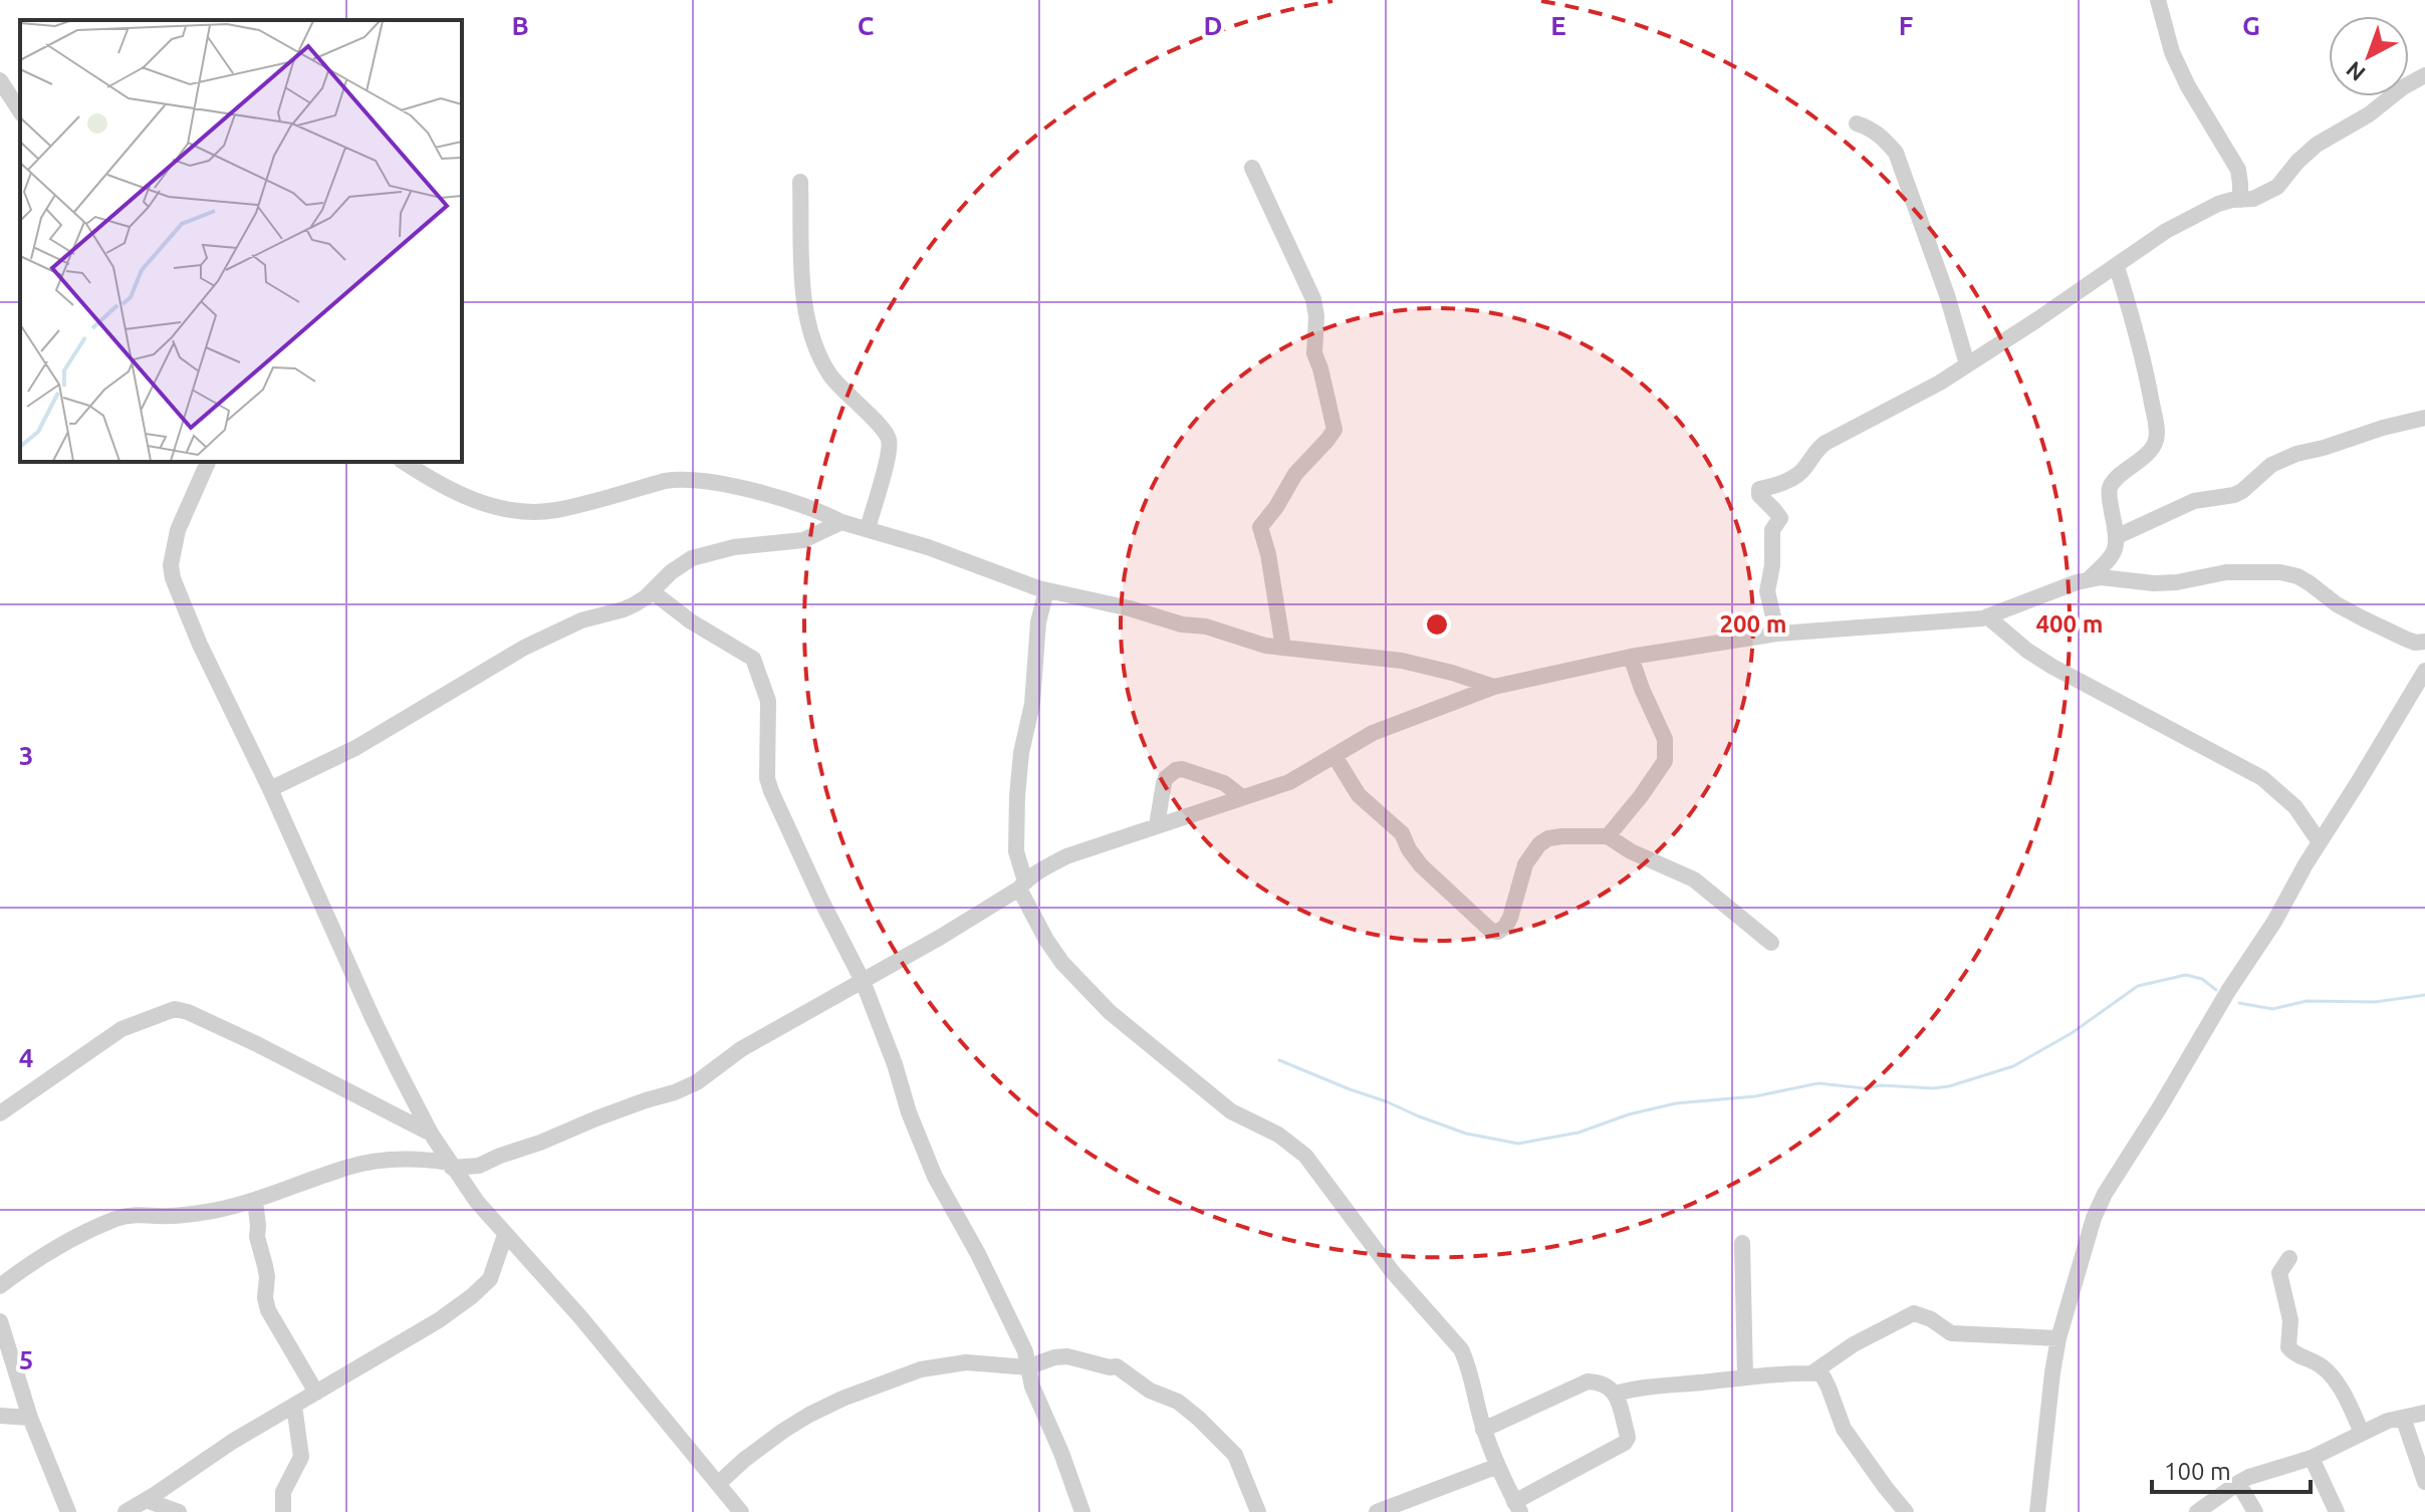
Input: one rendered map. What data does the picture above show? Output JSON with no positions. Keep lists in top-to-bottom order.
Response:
{
  "scale_bar": "100 m",
  "north": "bottom left",
  "grid": {
    "columns": [
      "B",
      "C",
      "D",
      "E",
      "F",
      "G"
    ],
    "rows": ["3", "4", "5"]
  },
  "rings": ["200 m", "400 m"]
}
